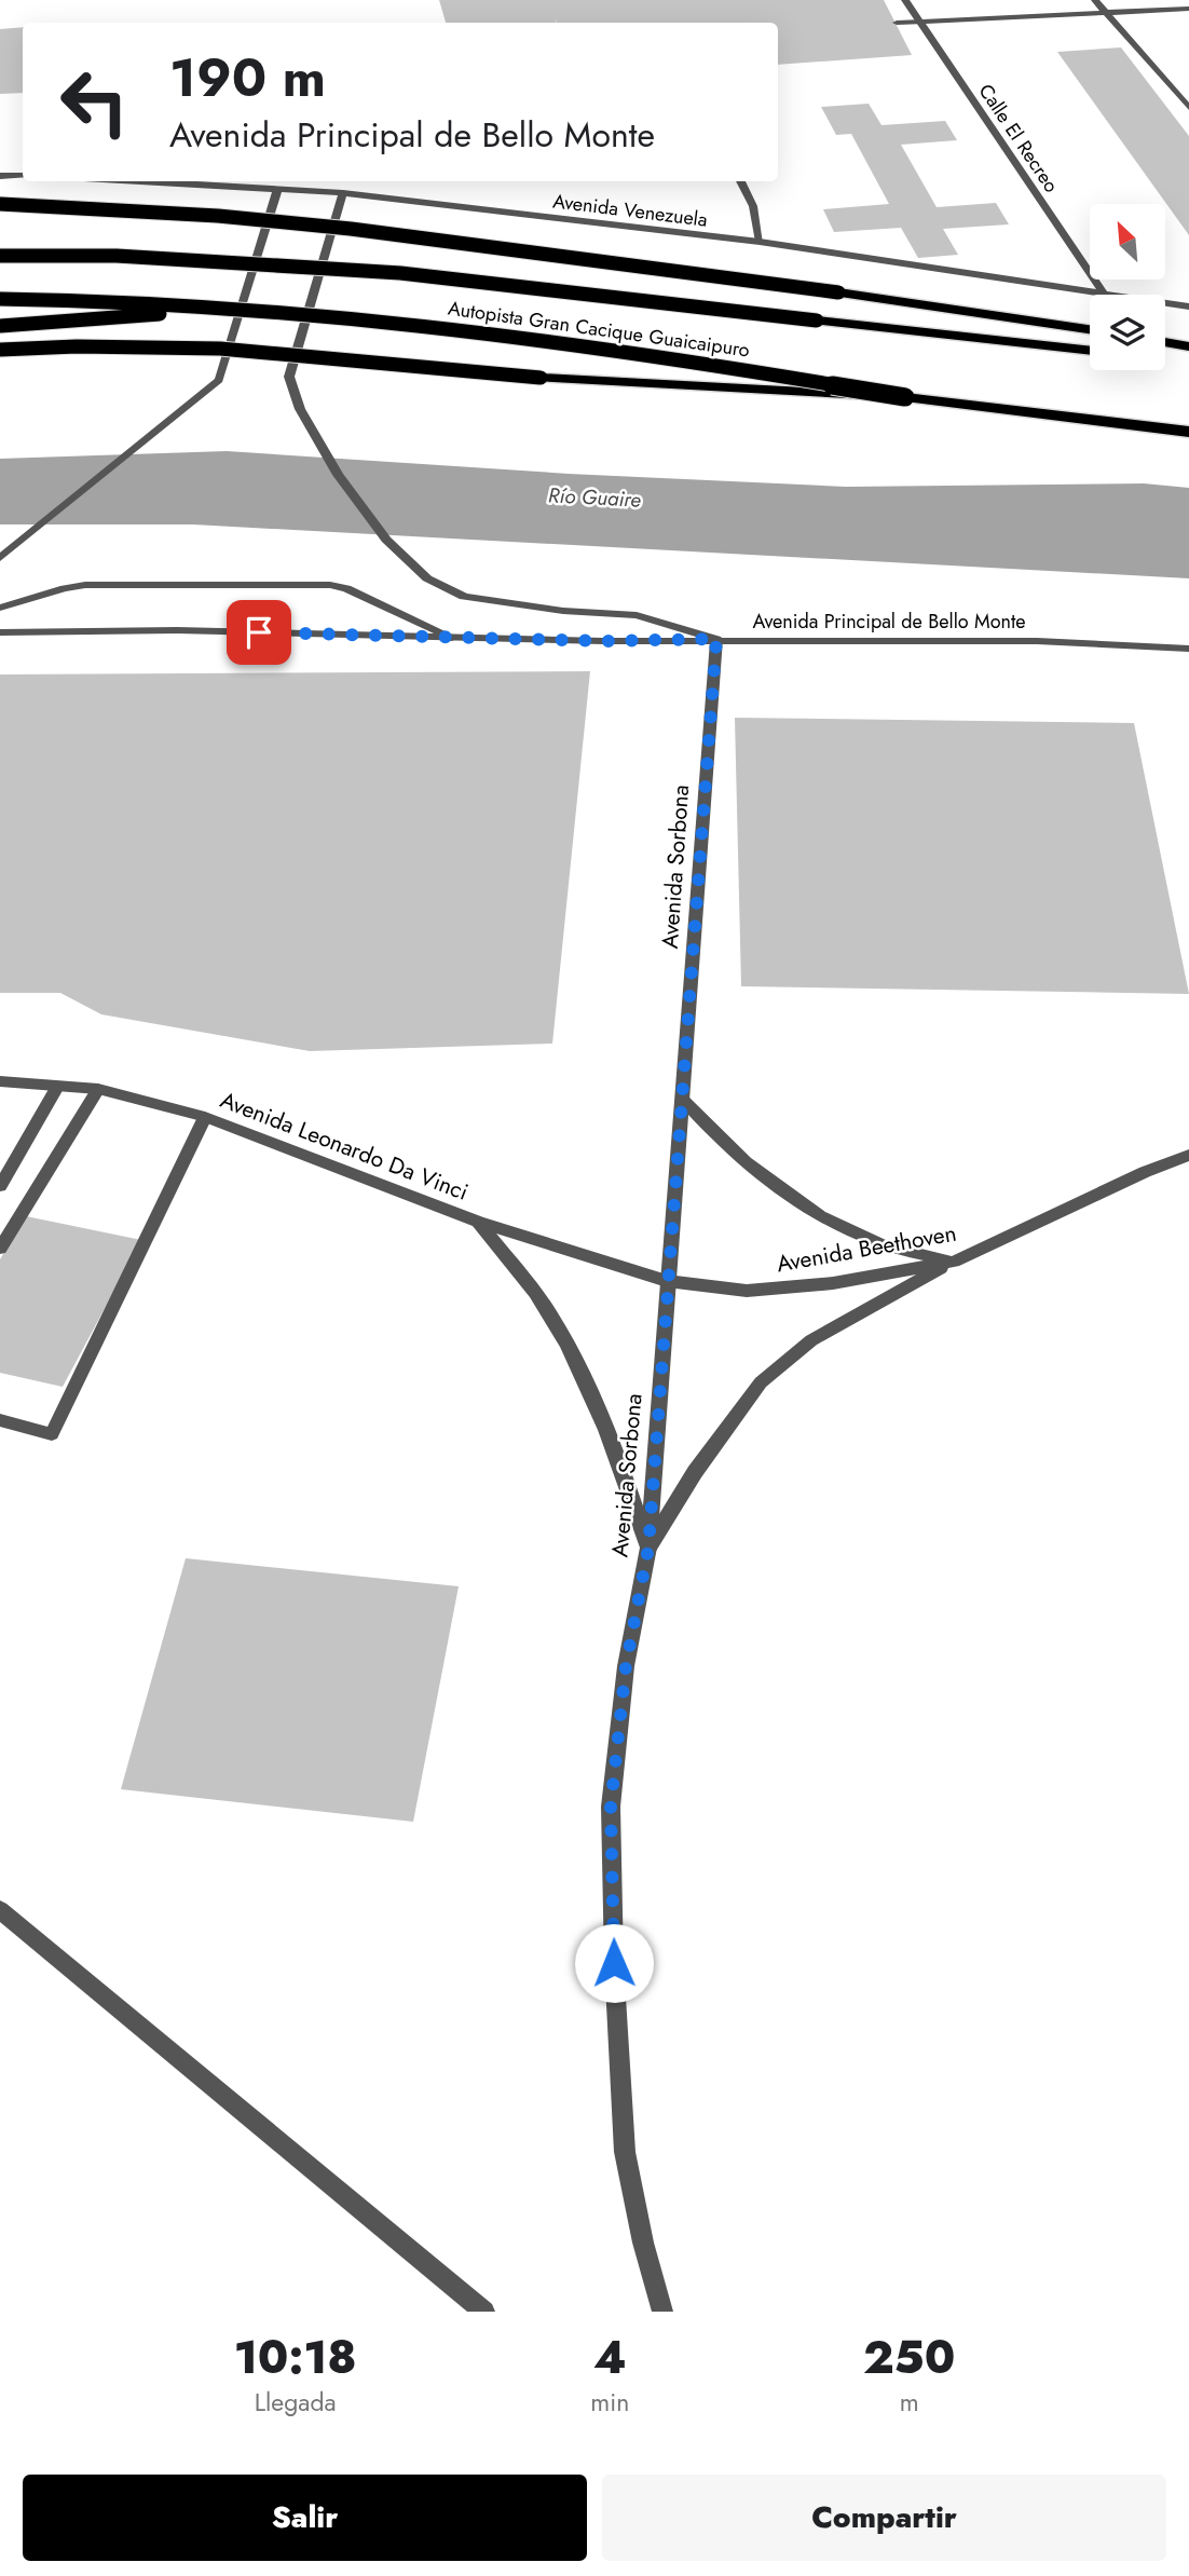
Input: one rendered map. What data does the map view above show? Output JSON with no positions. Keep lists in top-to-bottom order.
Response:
{
  "streets": {
    "highway": ["Autopista Gran Cacique Guaicaipuro"],
    "street": [
      "Calle El Recreo",
      "Avenida Venezuela",
      "Avenida Principal de Bello Monte",
      "Avenida Sorbona",
      "Avenida Leonardo Da Vinci",
      "Avenida Beethoven"
    ]
  },
  "crossings": [
    ["Calle El Recreo", "Avenida Venezuela"],
    ["Avenida Principal de Bello Monte", "Avenida Sorbona"],
    ["Avenida Sorbona", "Avenida Leonardo Da Vinci"],
    ["Avenida Sorbona", "Avenida Beethoven"],
    ["Avenida Leonardo Da Vinci", "Avenida Beethoven"]
  ],
  "water": ["Río Guaire"],
  "north": "top left",
  "page": {
    "turn": ["190 m", "Avenida Principal de Bello Monte"],
    "eta": [
      "10:18",
      "Llegada",
      "4",
      "min",
      "250",
      "m"
    ],
    "buttons": ["Salir", "Compartir"]
  }
}
